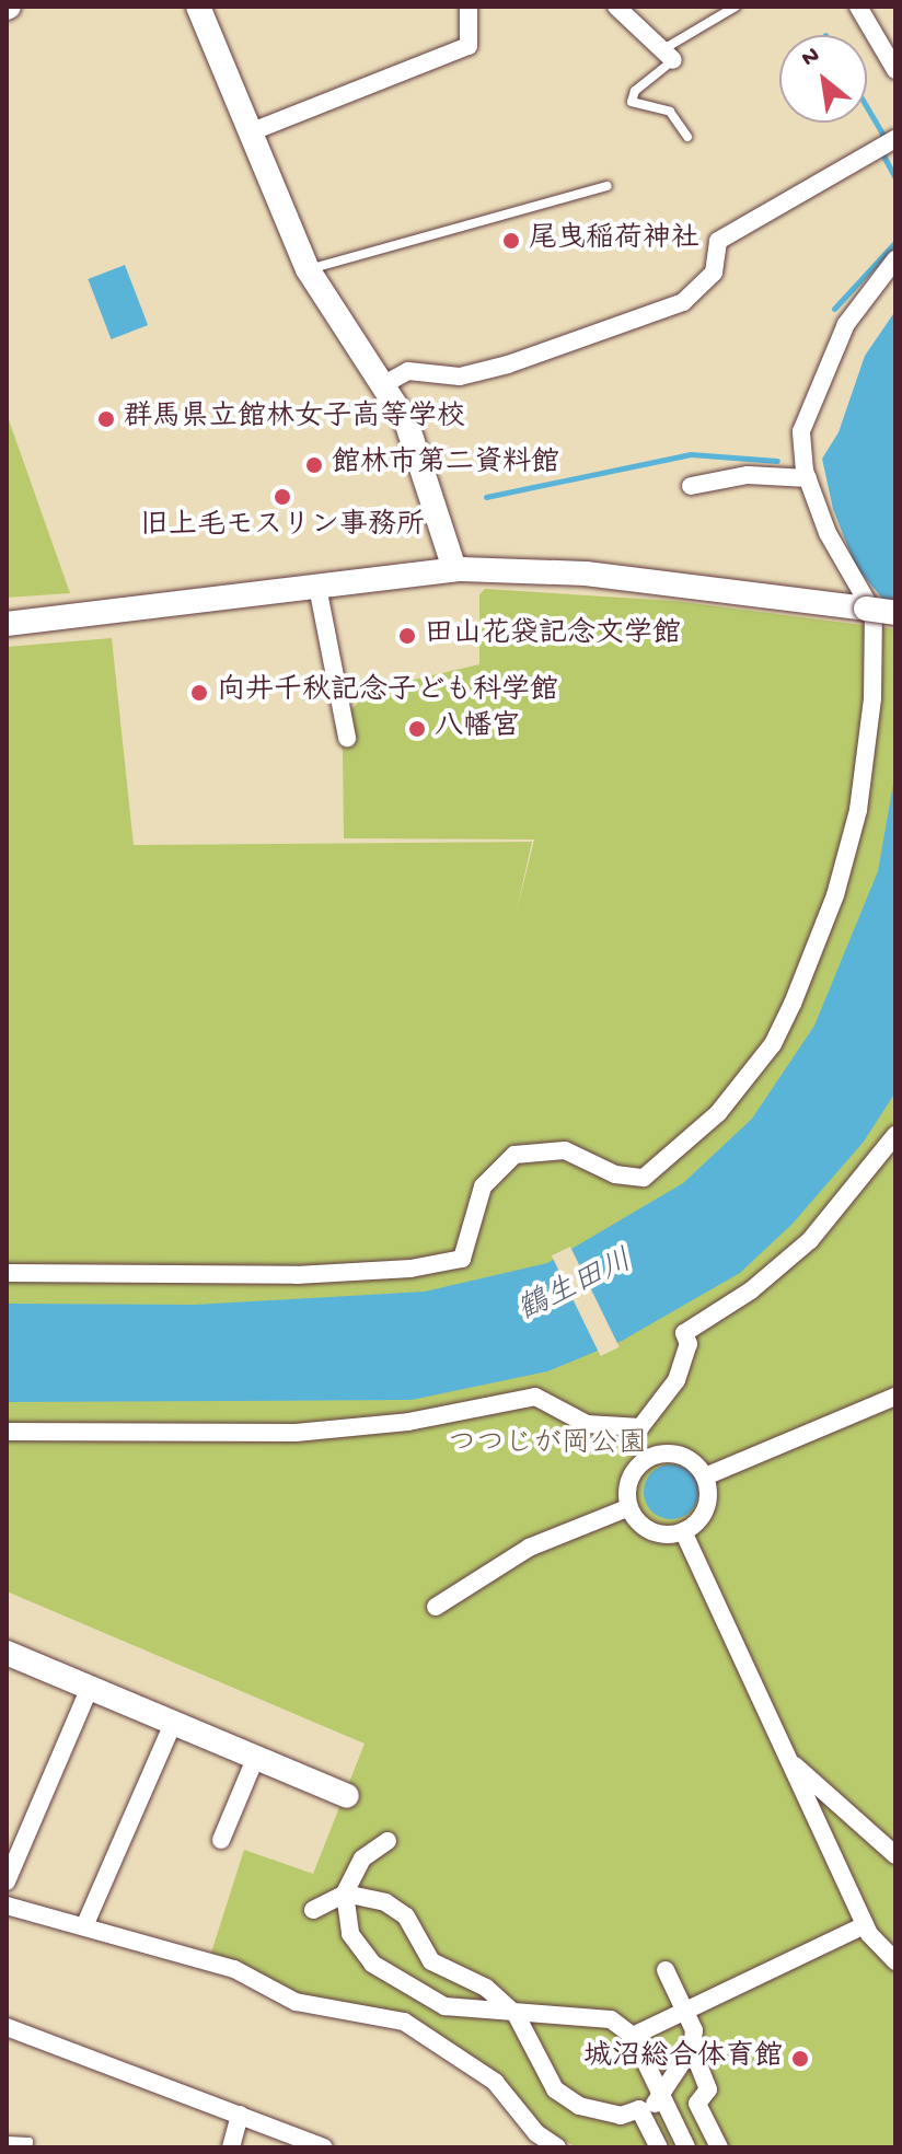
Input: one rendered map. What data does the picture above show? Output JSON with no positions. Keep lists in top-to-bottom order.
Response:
{
  "water": ["鶴生田川"],
  "parks": ["つつじが岡公園"],
  "places": [
    "尾曳稲荷神社",
    "群馬県立館林女子高等学校",
    "館林市第二資料館",
    "旧上毛モスリン事務所",
    "田山花袋記念文学館",
    "向井千秋記念子ども科学館",
    "八幡宮",
    "城沼総合体育館"
  ],
  "north": "top left"
}
